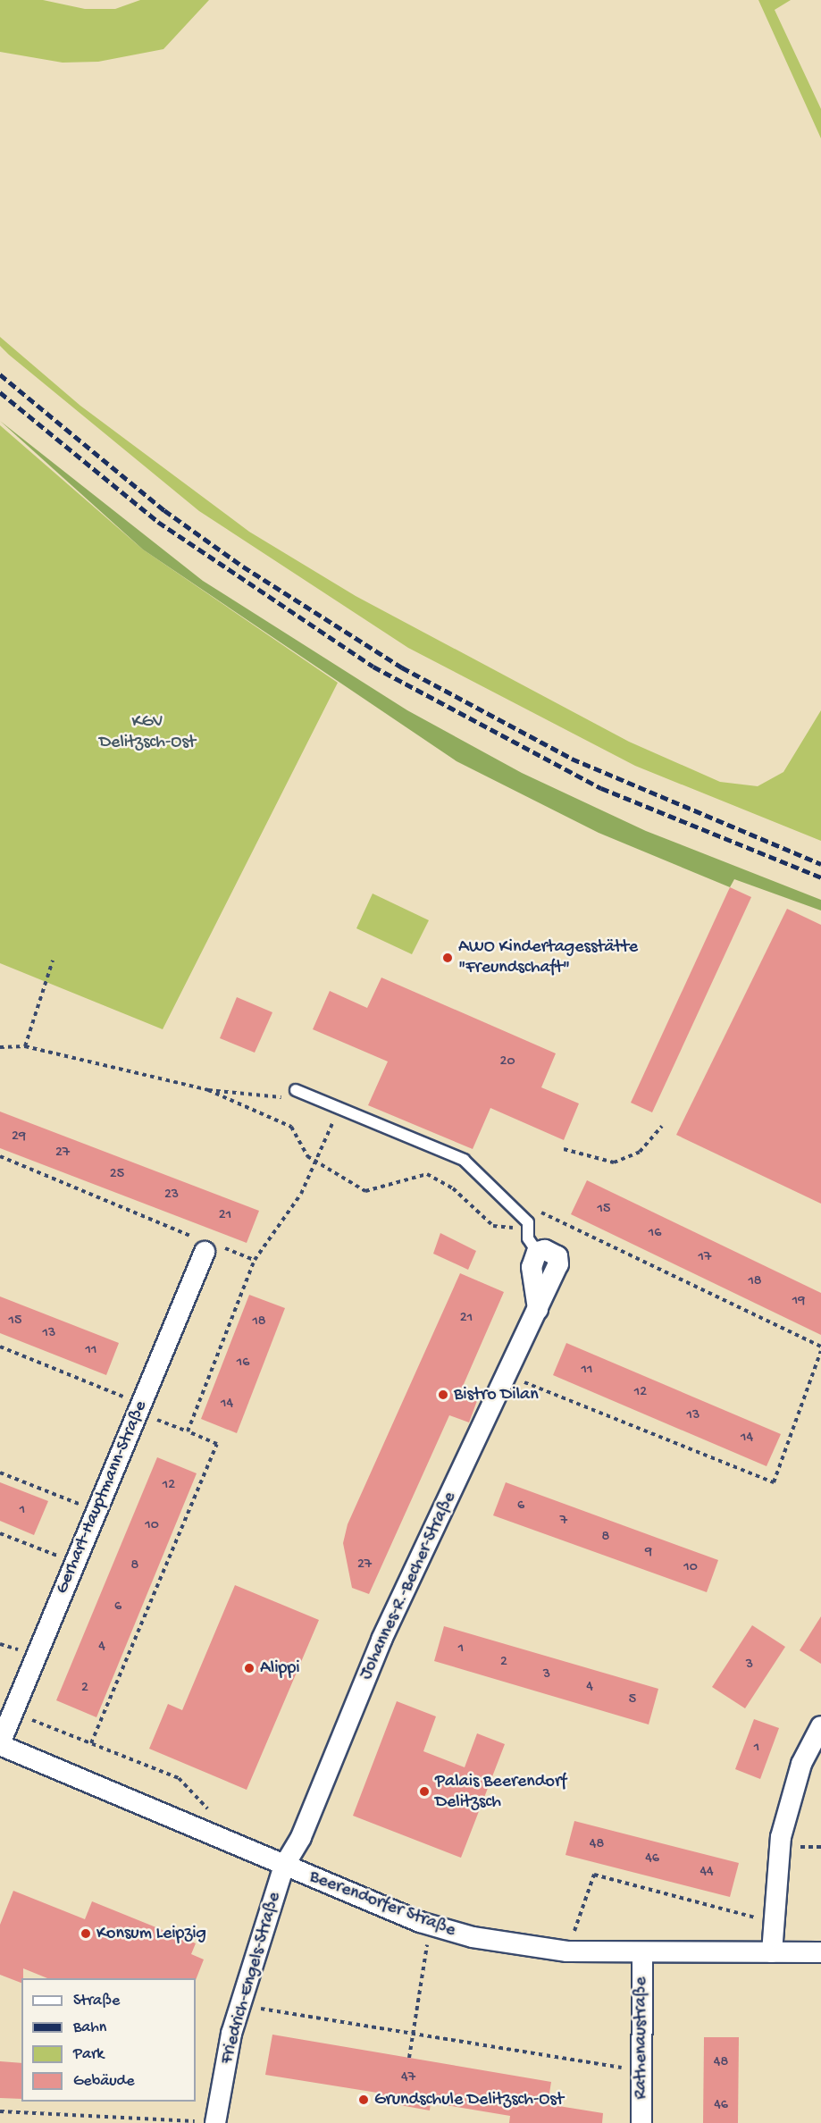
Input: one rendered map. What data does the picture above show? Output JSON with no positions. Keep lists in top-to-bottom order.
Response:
{
  "streets": {
    "street": [
      "Gerhart-Hauptmann-Straße",
      "Johannes-R.-Becher-Straße",
      "Beerendorfer Straße",
      "Friedrich-Engels-Straße",
      "Rathenaustraße"
    ]
  },
  "crossings": [
    ["Gerhart-Hauptmann-Straße", "Beerendorfer Straße"],
    ["Johannes-R.-Becher-Straße", "Beerendorfer Straße"],
    ["Johannes-R.-Becher-Straße", "Friedrich-Engels-Straße"],
    ["Beerendorfer Straße", "Friedrich-Engels-Straße"],
    ["Beerendorfer Straße", "Rathenaustraße"]
  ],
  "parks": ["KGV Delitzsch-Ost"],
  "places": [
    "AWO Kindertagesstätte \"Freundschaft\"",
    "Bistro Dilan",
    "Alippi",
    "Palais Beerendorf Delitzsch",
    "Konsum Leipzig",
    "Grundschule Delitzsch-Ost"
  ],
  "house_numbers": [
    "20",
    "29",
    "27",
    "25",
    "23",
    "15",
    "21",
    "16",
    "17",
    "18",
    "19",
    "21",
    "15",
    "18",
    "13",
    "11",
    "16",
    "11",
    "12",
    "14",
    "13",
    "14",
    "12",
    "6",
    "1",
    "7",
    "10",
    "8",
    "9",
    "27",
    "8",
    "10",
    "6",
    "4",
    "1",
    "2",
    "3",
    "3",
    "4",
    "2",
    "5",
    "1",
    "48",
    "46",
    "44",
    "48",
    "47",
    "46"
  ],
  "legend": [
    "Straße",
    "Bahn",
    "Park",
    "Gebäude"
  ]
}
